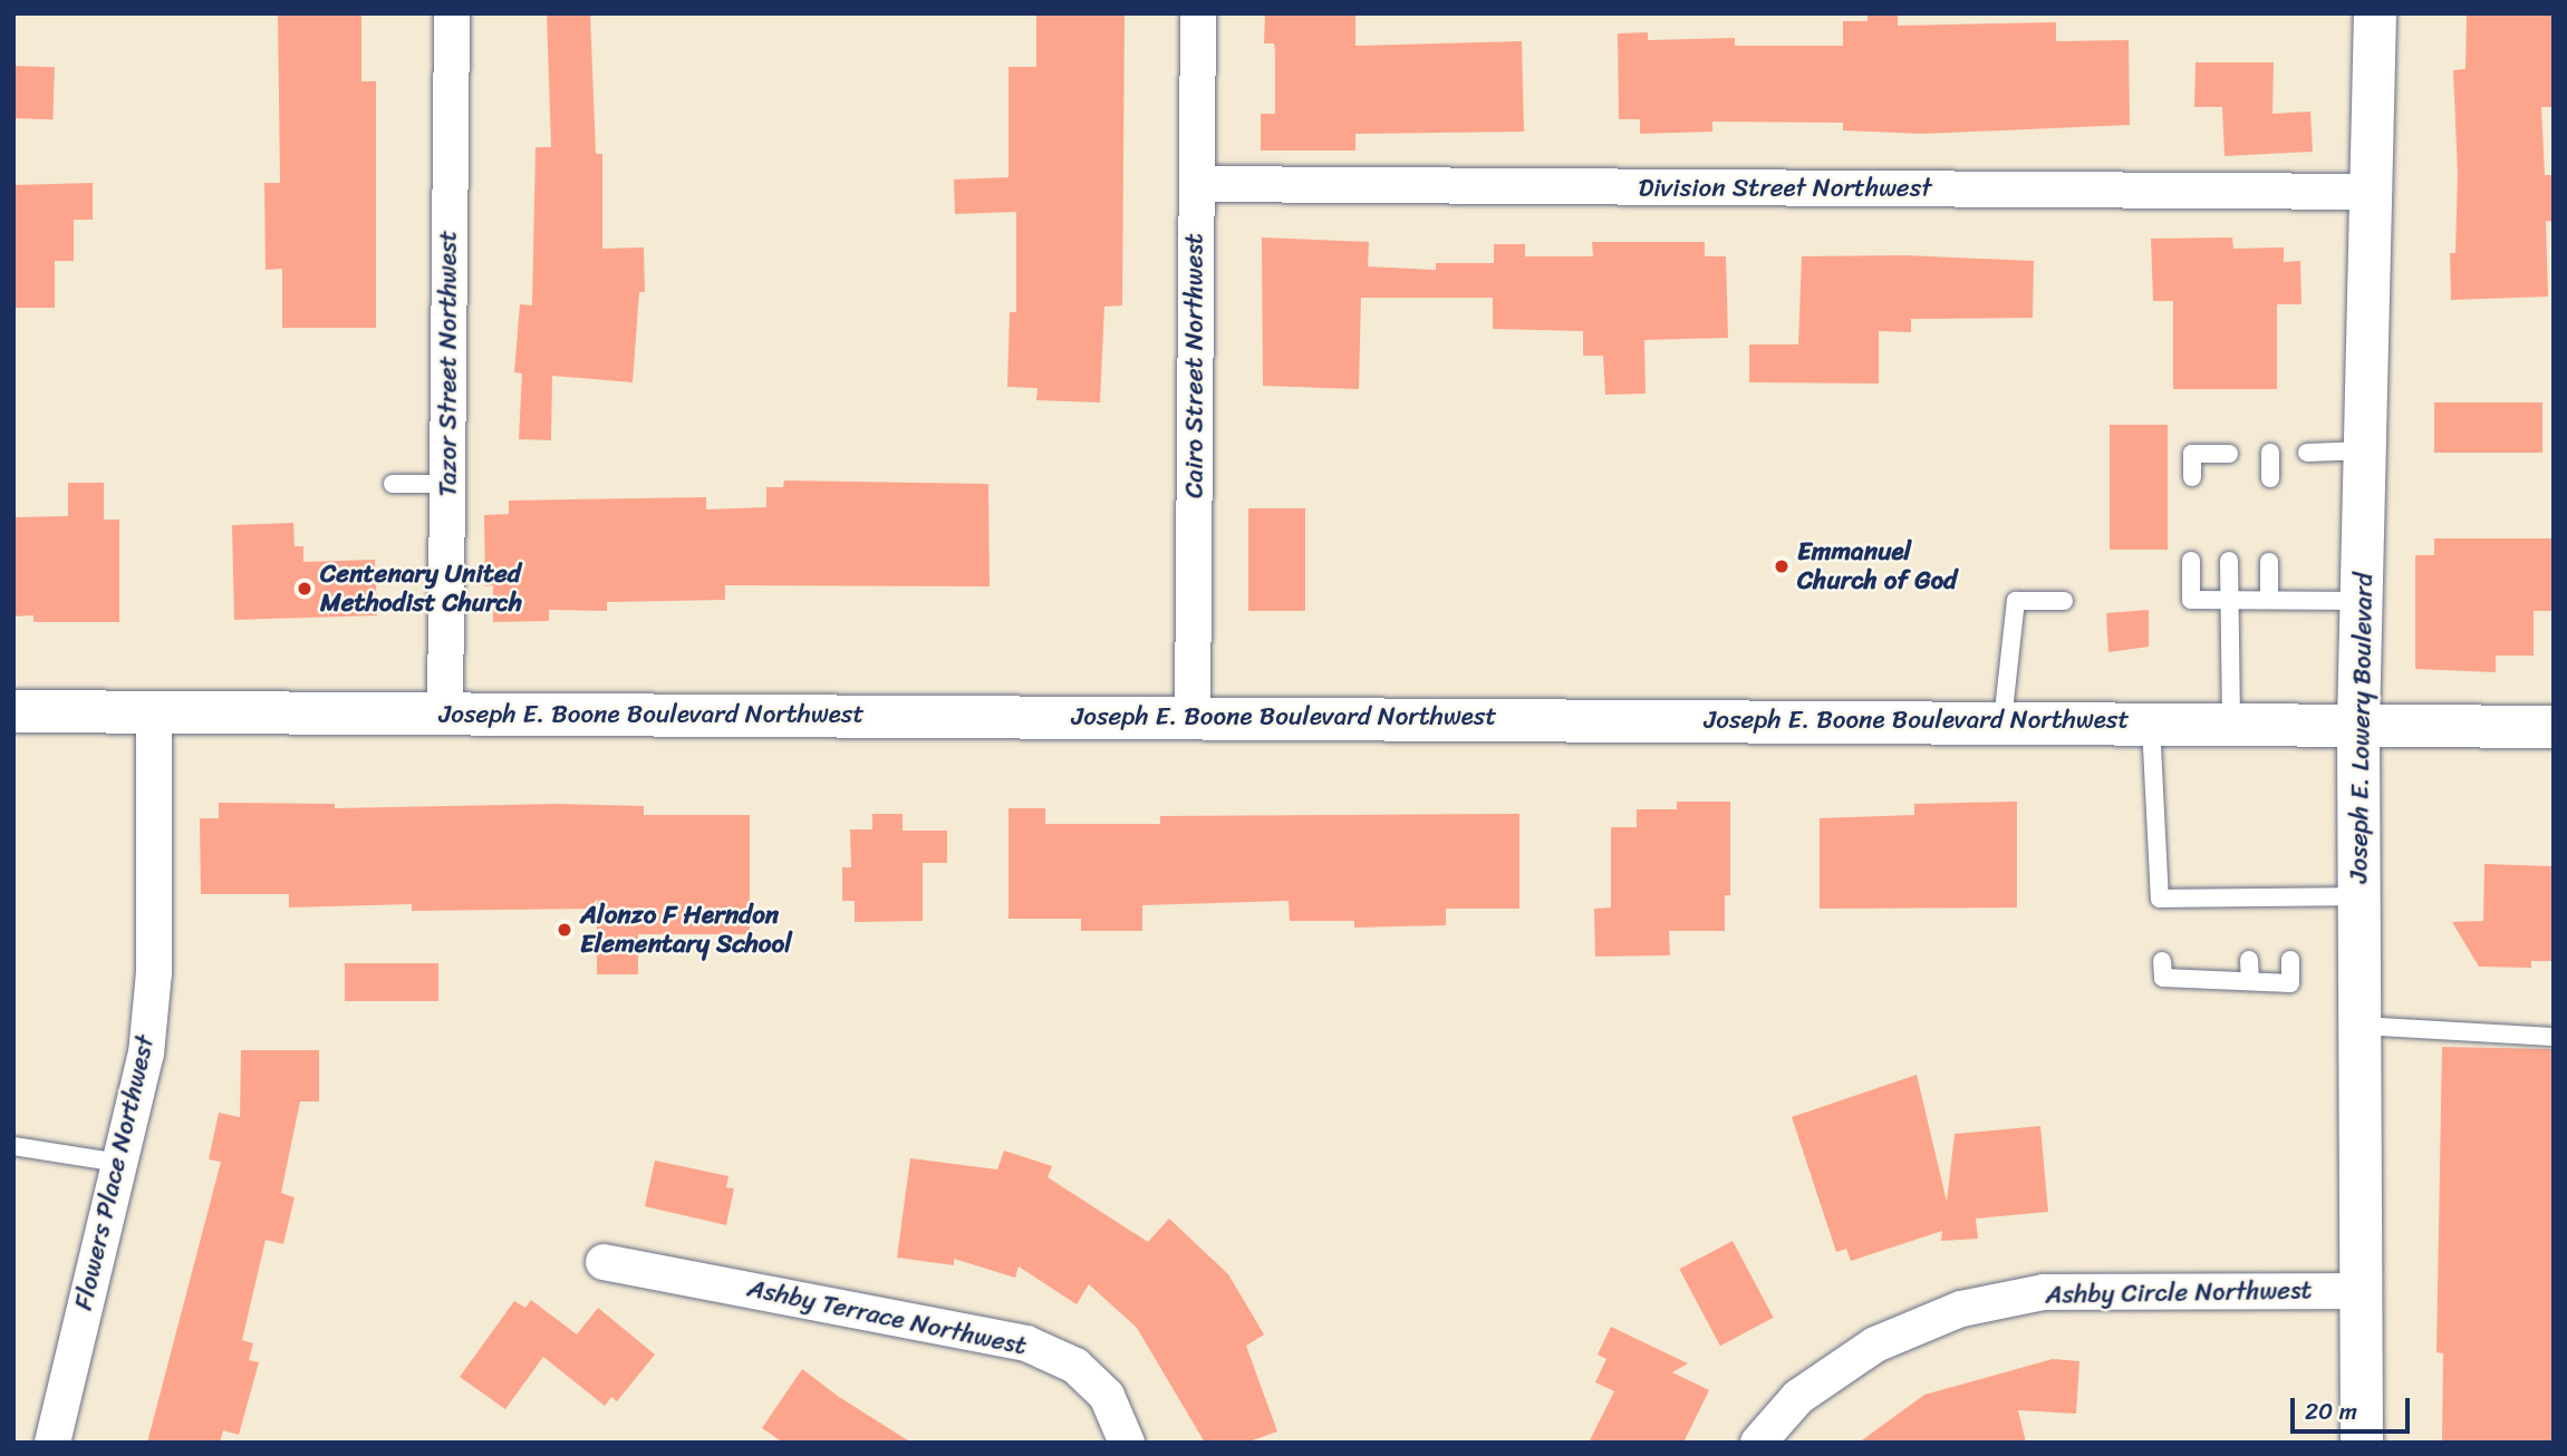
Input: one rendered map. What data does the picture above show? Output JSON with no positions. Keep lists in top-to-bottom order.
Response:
{
  "streets": {
    "main road": ["Joseph E. Boone Boulevard Northwest", "Joseph E. Lowery Boulevard"],
    "street": [
      "Division Street Northwest",
      "Tazor Street Northwest",
      "Cairo Street Northwest",
      "Flowers Place Northwest",
      "Ashby Circle Northwest",
      "Ashby Terrace Northwest"
    ]
  },
  "crossings": [
    ["Division Street Northwest", "Cairo Street Northwest"],
    ["Division Street Northwest", "Joseph E. Lowery Boulevard"],
    ["Tazor Street Northwest", "Joseph E. Boone Boulevard Northwest"],
    ["Cairo Street Northwest", "Joseph E. Boone Boulevard Northwest"],
    ["Joseph E. Boone Boulevard Northwest", "Joseph E. Lowery Boulevard"],
    ["Joseph E. Boone Boulevard Northwest", "Flowers Place Northwest"],
    ["Joseph E. Lowery Boulevard", "Ashby Circle Northwest"]
  ],
  "places": ["Emmanuel Church of God", "Centenary United Methodist Church", "Alonzo F Herndon Elementary School"],
  "scale_bar": "20 m"
}
